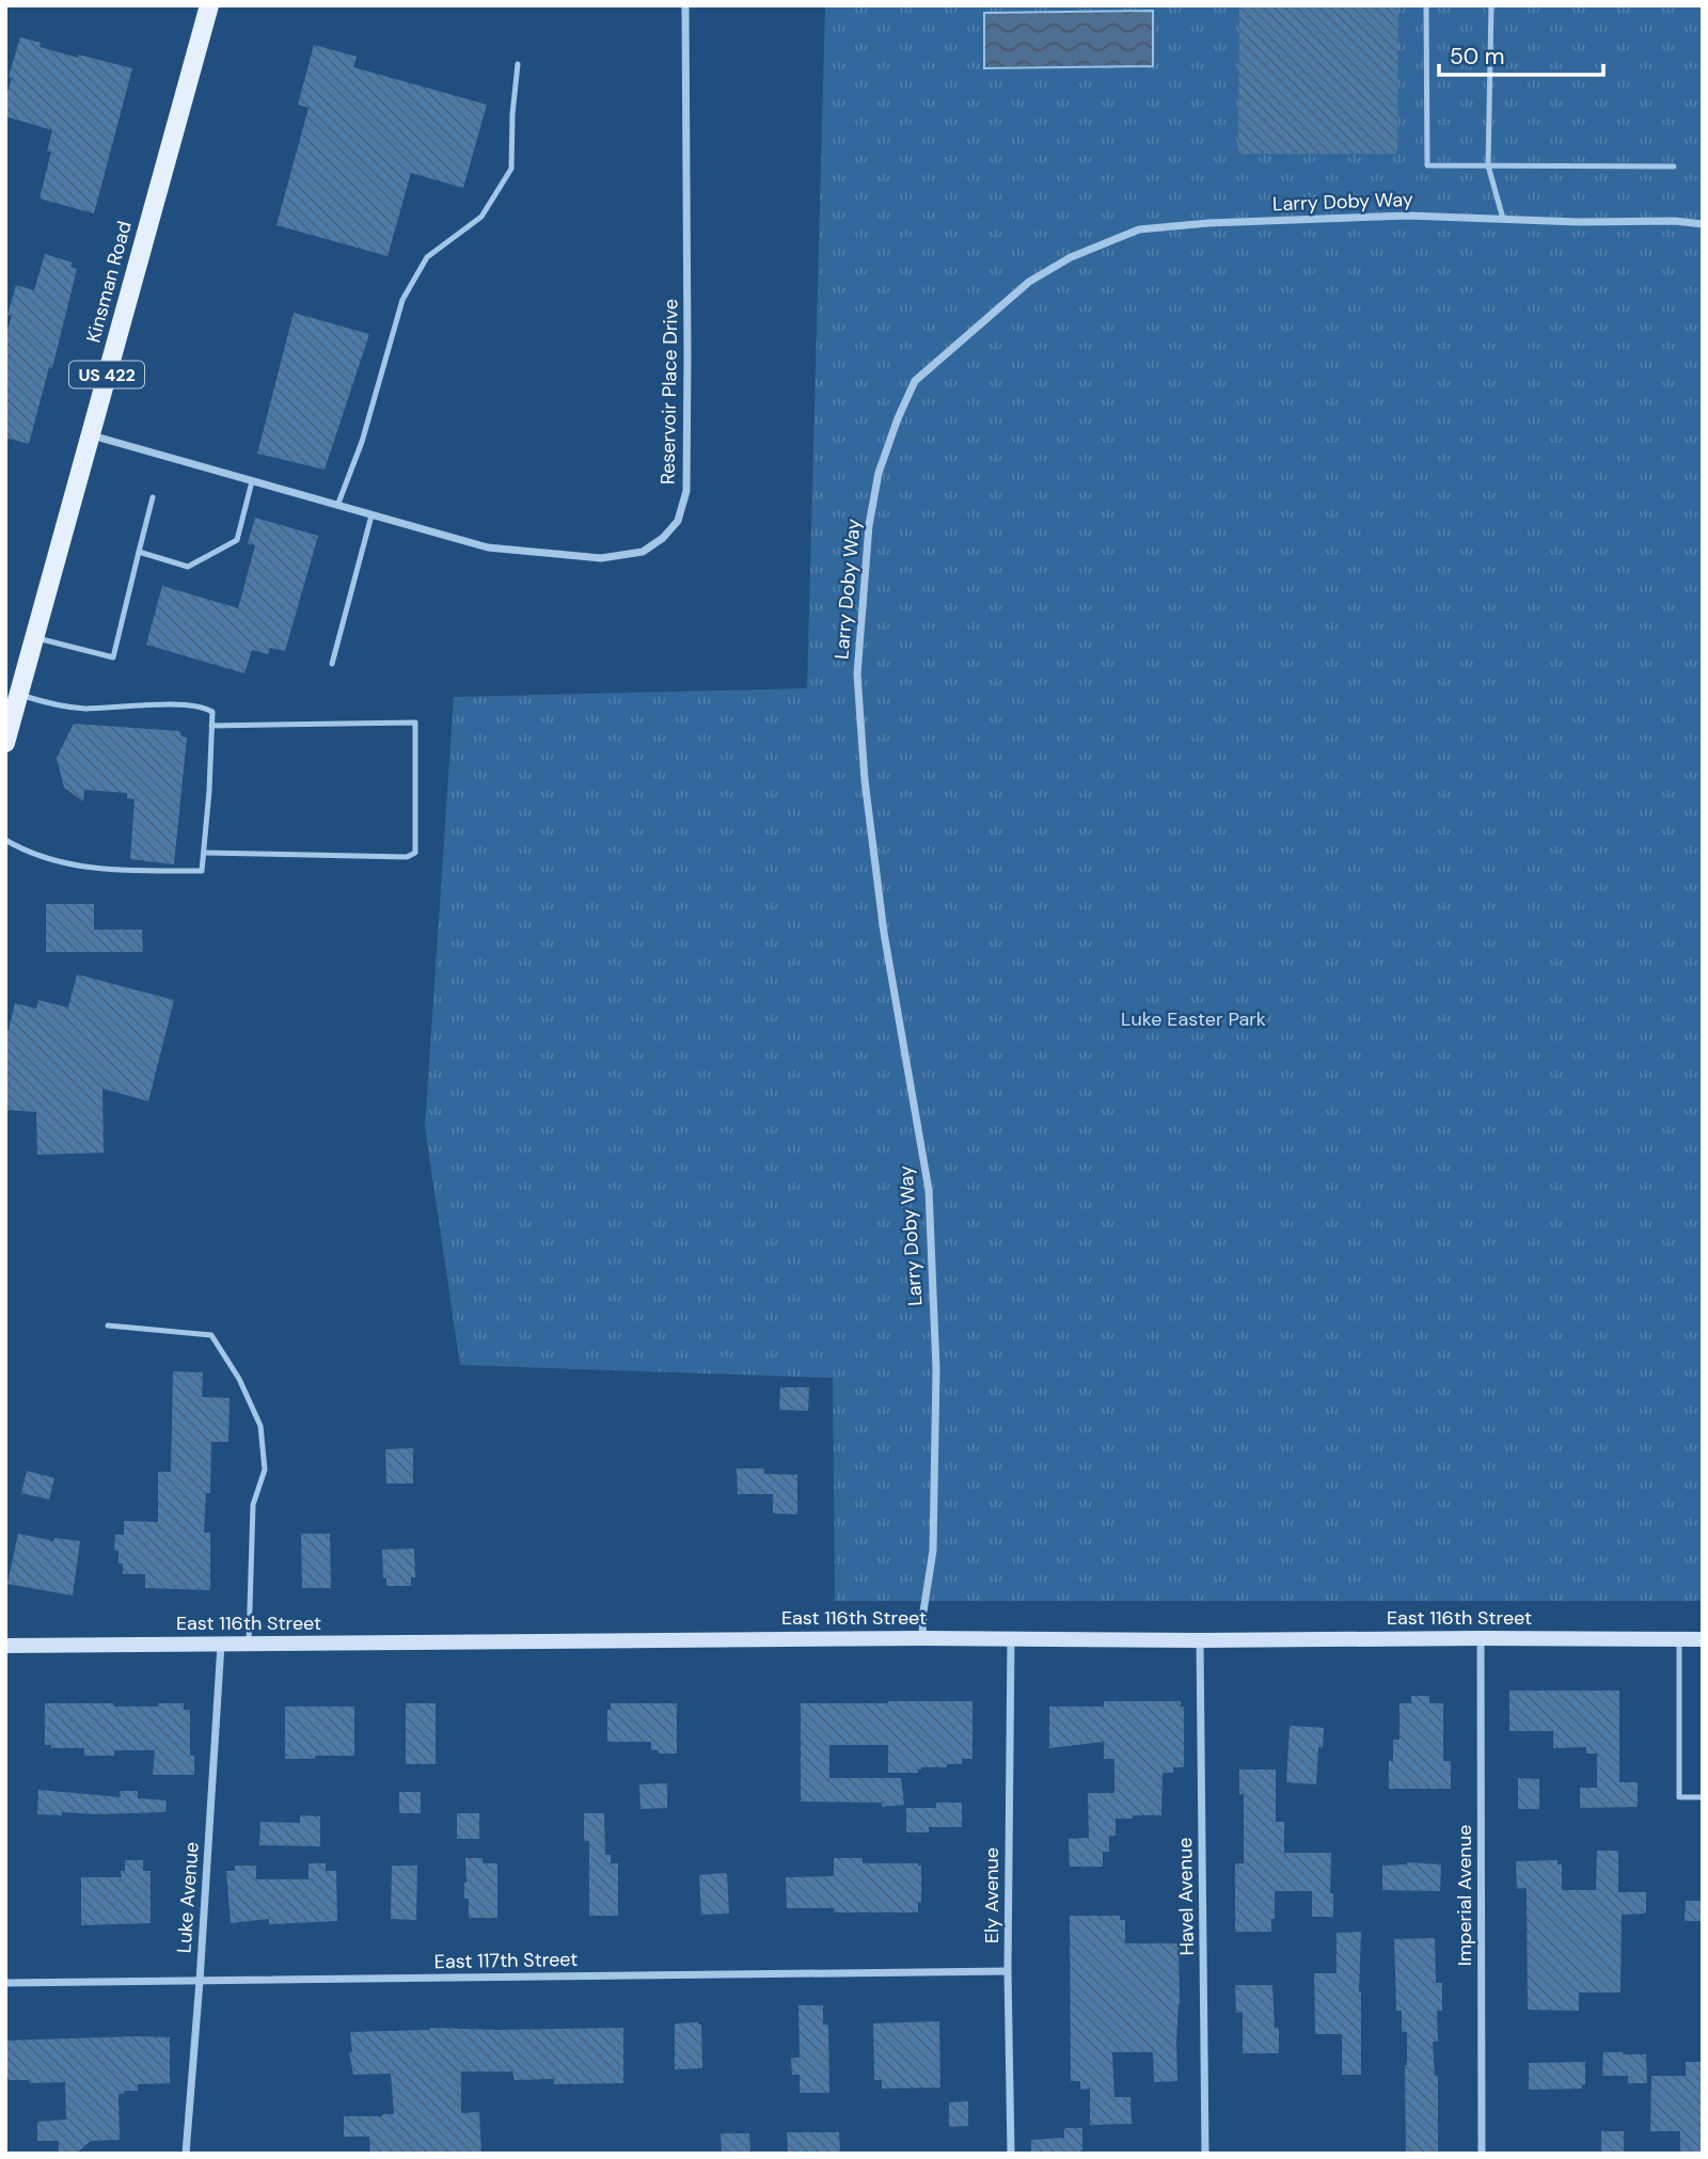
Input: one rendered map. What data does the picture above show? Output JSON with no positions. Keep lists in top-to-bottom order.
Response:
{
  "streets": {
    "main road": ["Kinsman Road", "US 422", "East 116th Street"],
    "street": [
      "Larry Doby Way",
      "Reservoir Place Drive",
      "Ely Avenue",
      "Imperial Avenue",
      "Havel Avenue",
      "Luke Avenue",
      "East 117th Street"
    ]
  },
  "crossings": [
    ["Larry Doby Way", "East 116th Street"],
    ["Kinsman Road", "Reservoir Place Drive"],
    ["East 116th Street", "Ely Avenue"],
    ["East 116th Street", "Imperial Avenue"],
    ["East 116th Street", "Havel Avenue"],
    ["East 116th Street", "Luke Avenue"],
    ["Ely Avenue", "East 117th Street"],
    ["Luke Avenue", "East 117th Street"]
  ],
  "parks": ["Luke Easter Park"],
  "scale_bar": "50 m"
}
